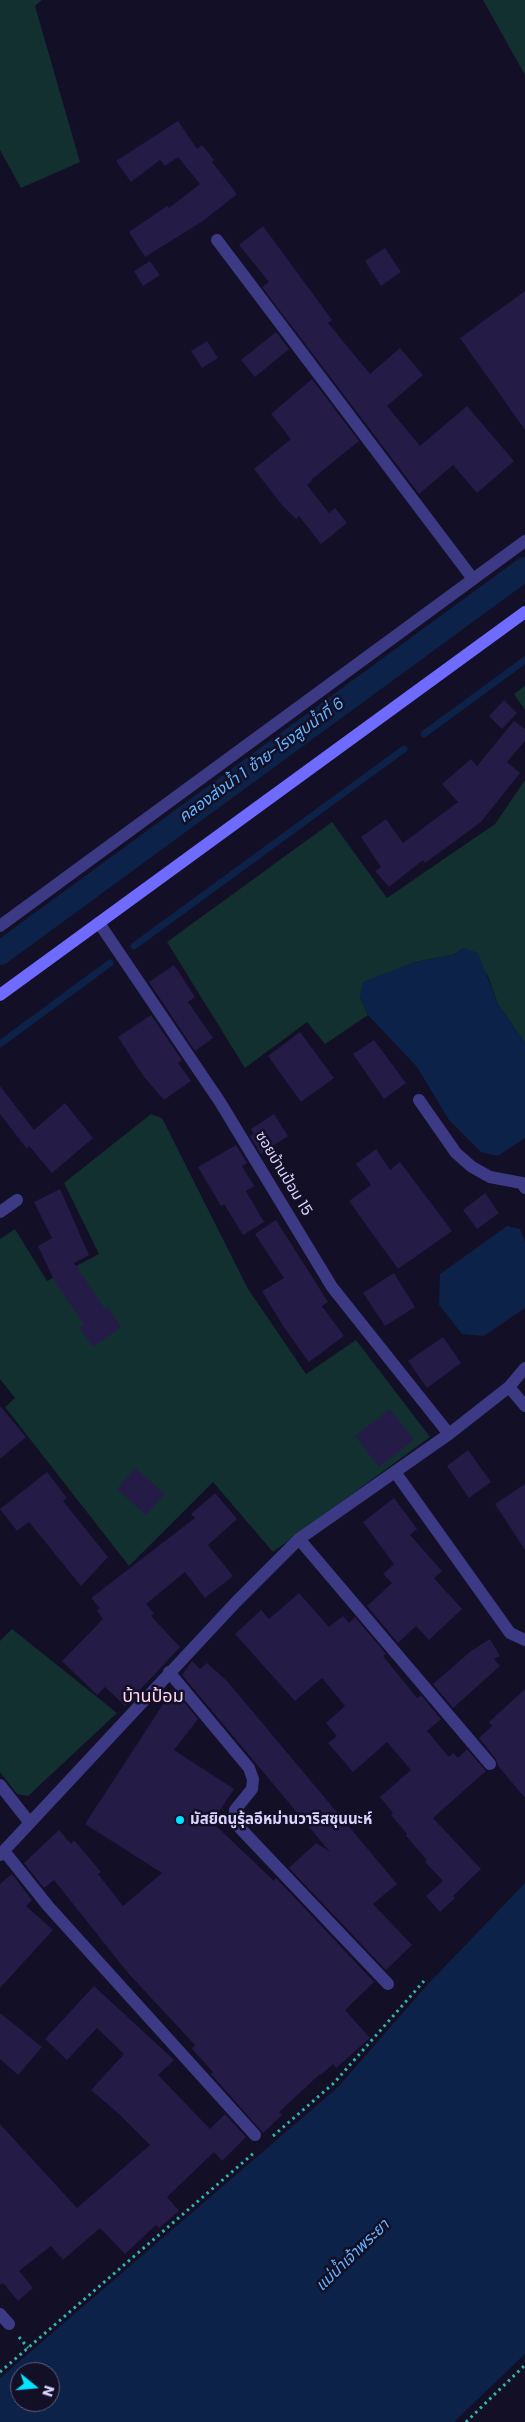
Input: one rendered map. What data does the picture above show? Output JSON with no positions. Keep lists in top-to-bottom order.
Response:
{
  "streets": {
    "street": ["ซอยบ้านป้อม 15"]
  },
  "districts": ["บ้านป้อม"],
  "water": ["คลองส่งน้ำ 1 ซ้าย-โรงสูบน้ำที่ 6", "แม่น้ำเจ้าพระยา"],
  "places": ["มัสยิดนูรุ้ลอีหม่านวาริสซุนนะห์"],
  "north": "right"
}
